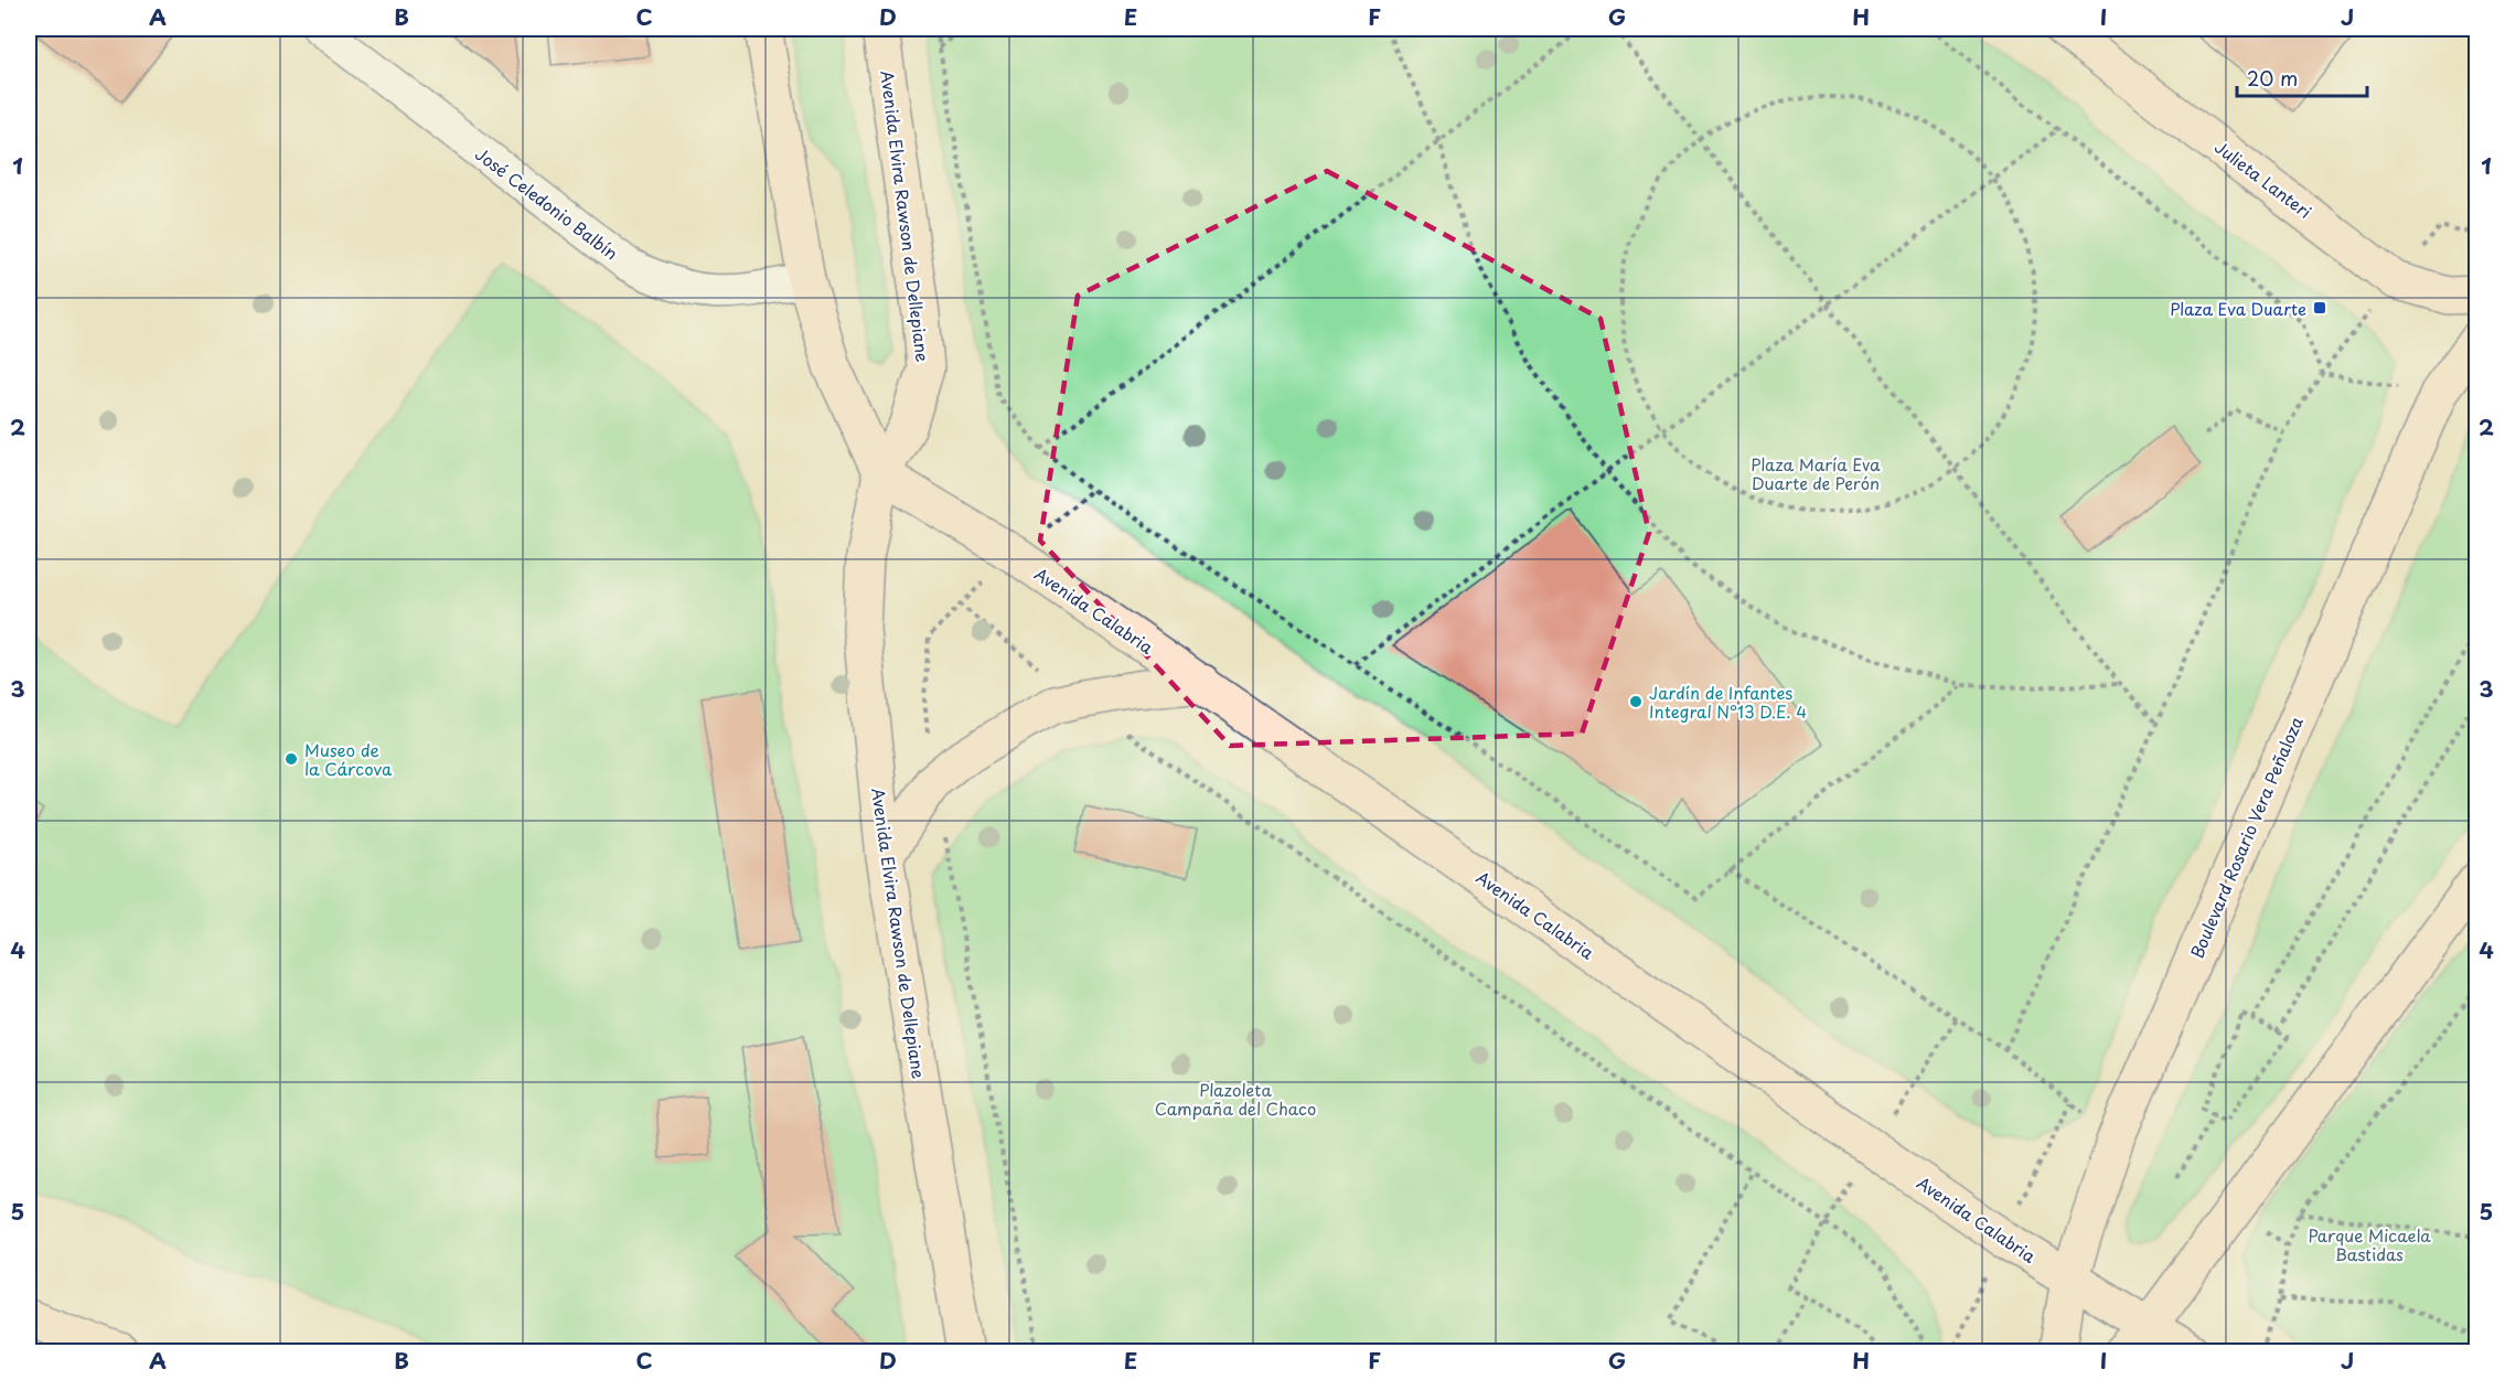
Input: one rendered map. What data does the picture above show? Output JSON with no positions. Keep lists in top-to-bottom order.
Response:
{
  "streets": {
    "main road": [
      "Julieta Lanteri",
      "Avenida Elvira Rawson de Dellepiane",
      "Avenida Calabria",
      "Boulevard Rosario Vera Peñaloza"
    ],
    "street": ["José Celedonio Balbín"]
  },
  "crossings": [
    ["Avenida Elvira Rawson de Dellepiane", "Avenida Calabria"],
    ["Avenida Calabria", "Boulevard Rosario Vera Peñaloza"]
  ],
  "parks": ["Plaza María Eva Duarte de Perón", "Plazoleta Campaña del Chaco", "Parque Micaela Bastidas"],
  "places": {
    "transit": ["Plaza Eva Duarte"],
    "other": ["Jardín de Infantes Integral N°13 D.E. 4", "Museo de la Cárcova"]
  },
  "scale_bar": "20 m",
  "grid": {
    "columns": [
      "A",
      "B",
      "C",
      "D",
      "E",
      "F",
      "G",
      "H",
      "I",
      "J"
    ],
    "rows": [
      "1",
      "2",
      "3",
      "4",
      "5"
    ]
  }
}
